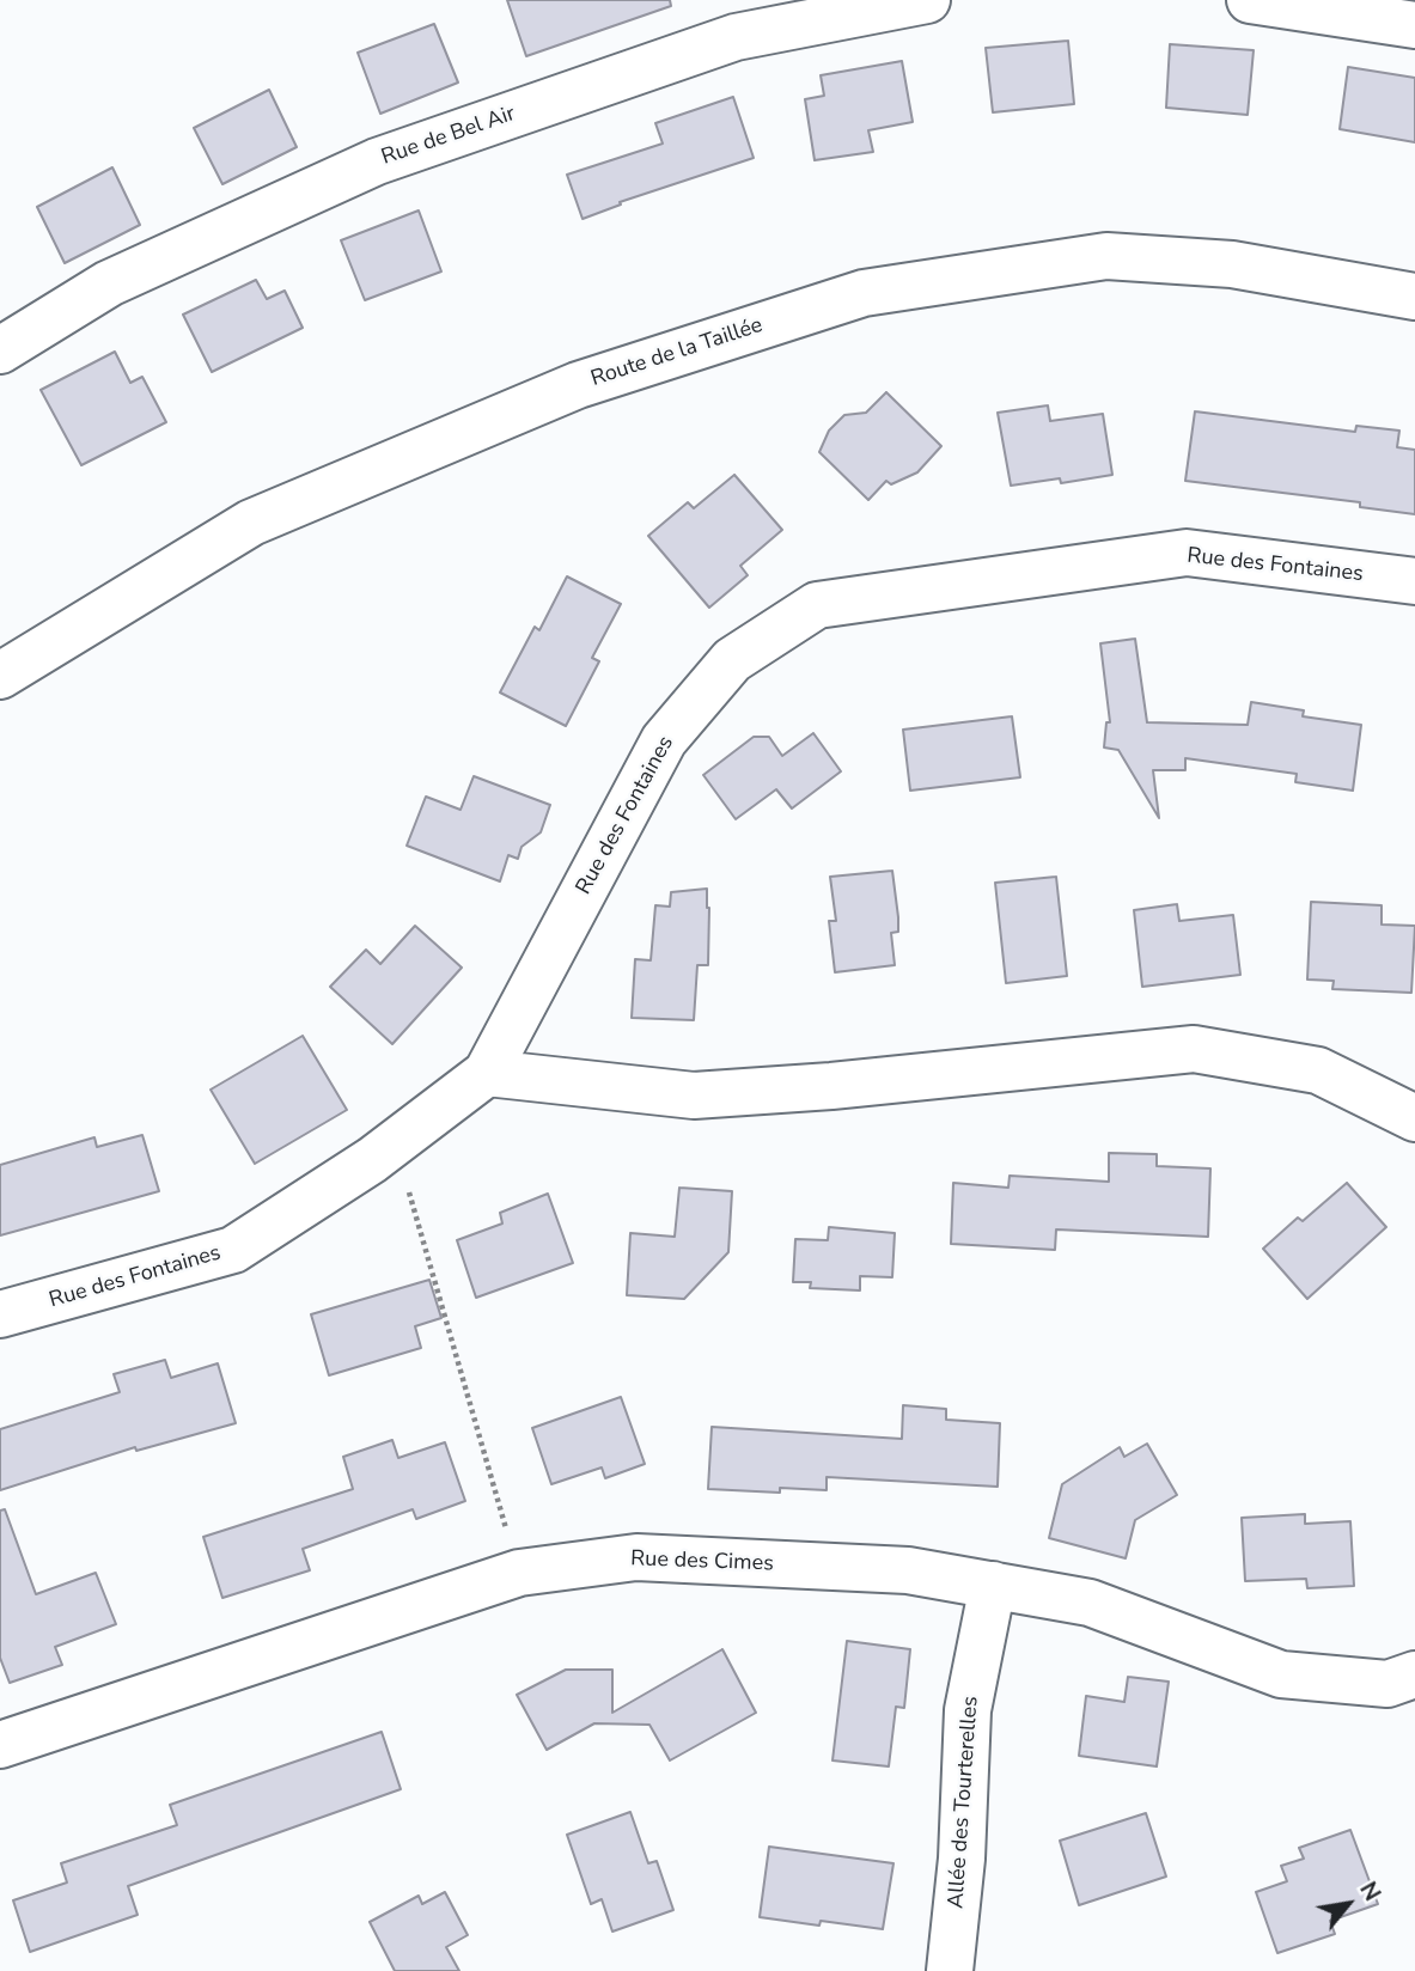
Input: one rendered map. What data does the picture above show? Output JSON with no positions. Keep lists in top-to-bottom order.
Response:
{
  "streets": {
    "street": [
      "Rue de Bel Air",
      "Route de la Taillée",
      "Rue des Fontaines",
      "Rue des Cimes",
      "Allée des Tourterelles"
    ]
  },
  "crossings": [
    ["Rue des Cimes", "Allée des Tourterelles"]
  ],
  "north": "top right"
}
